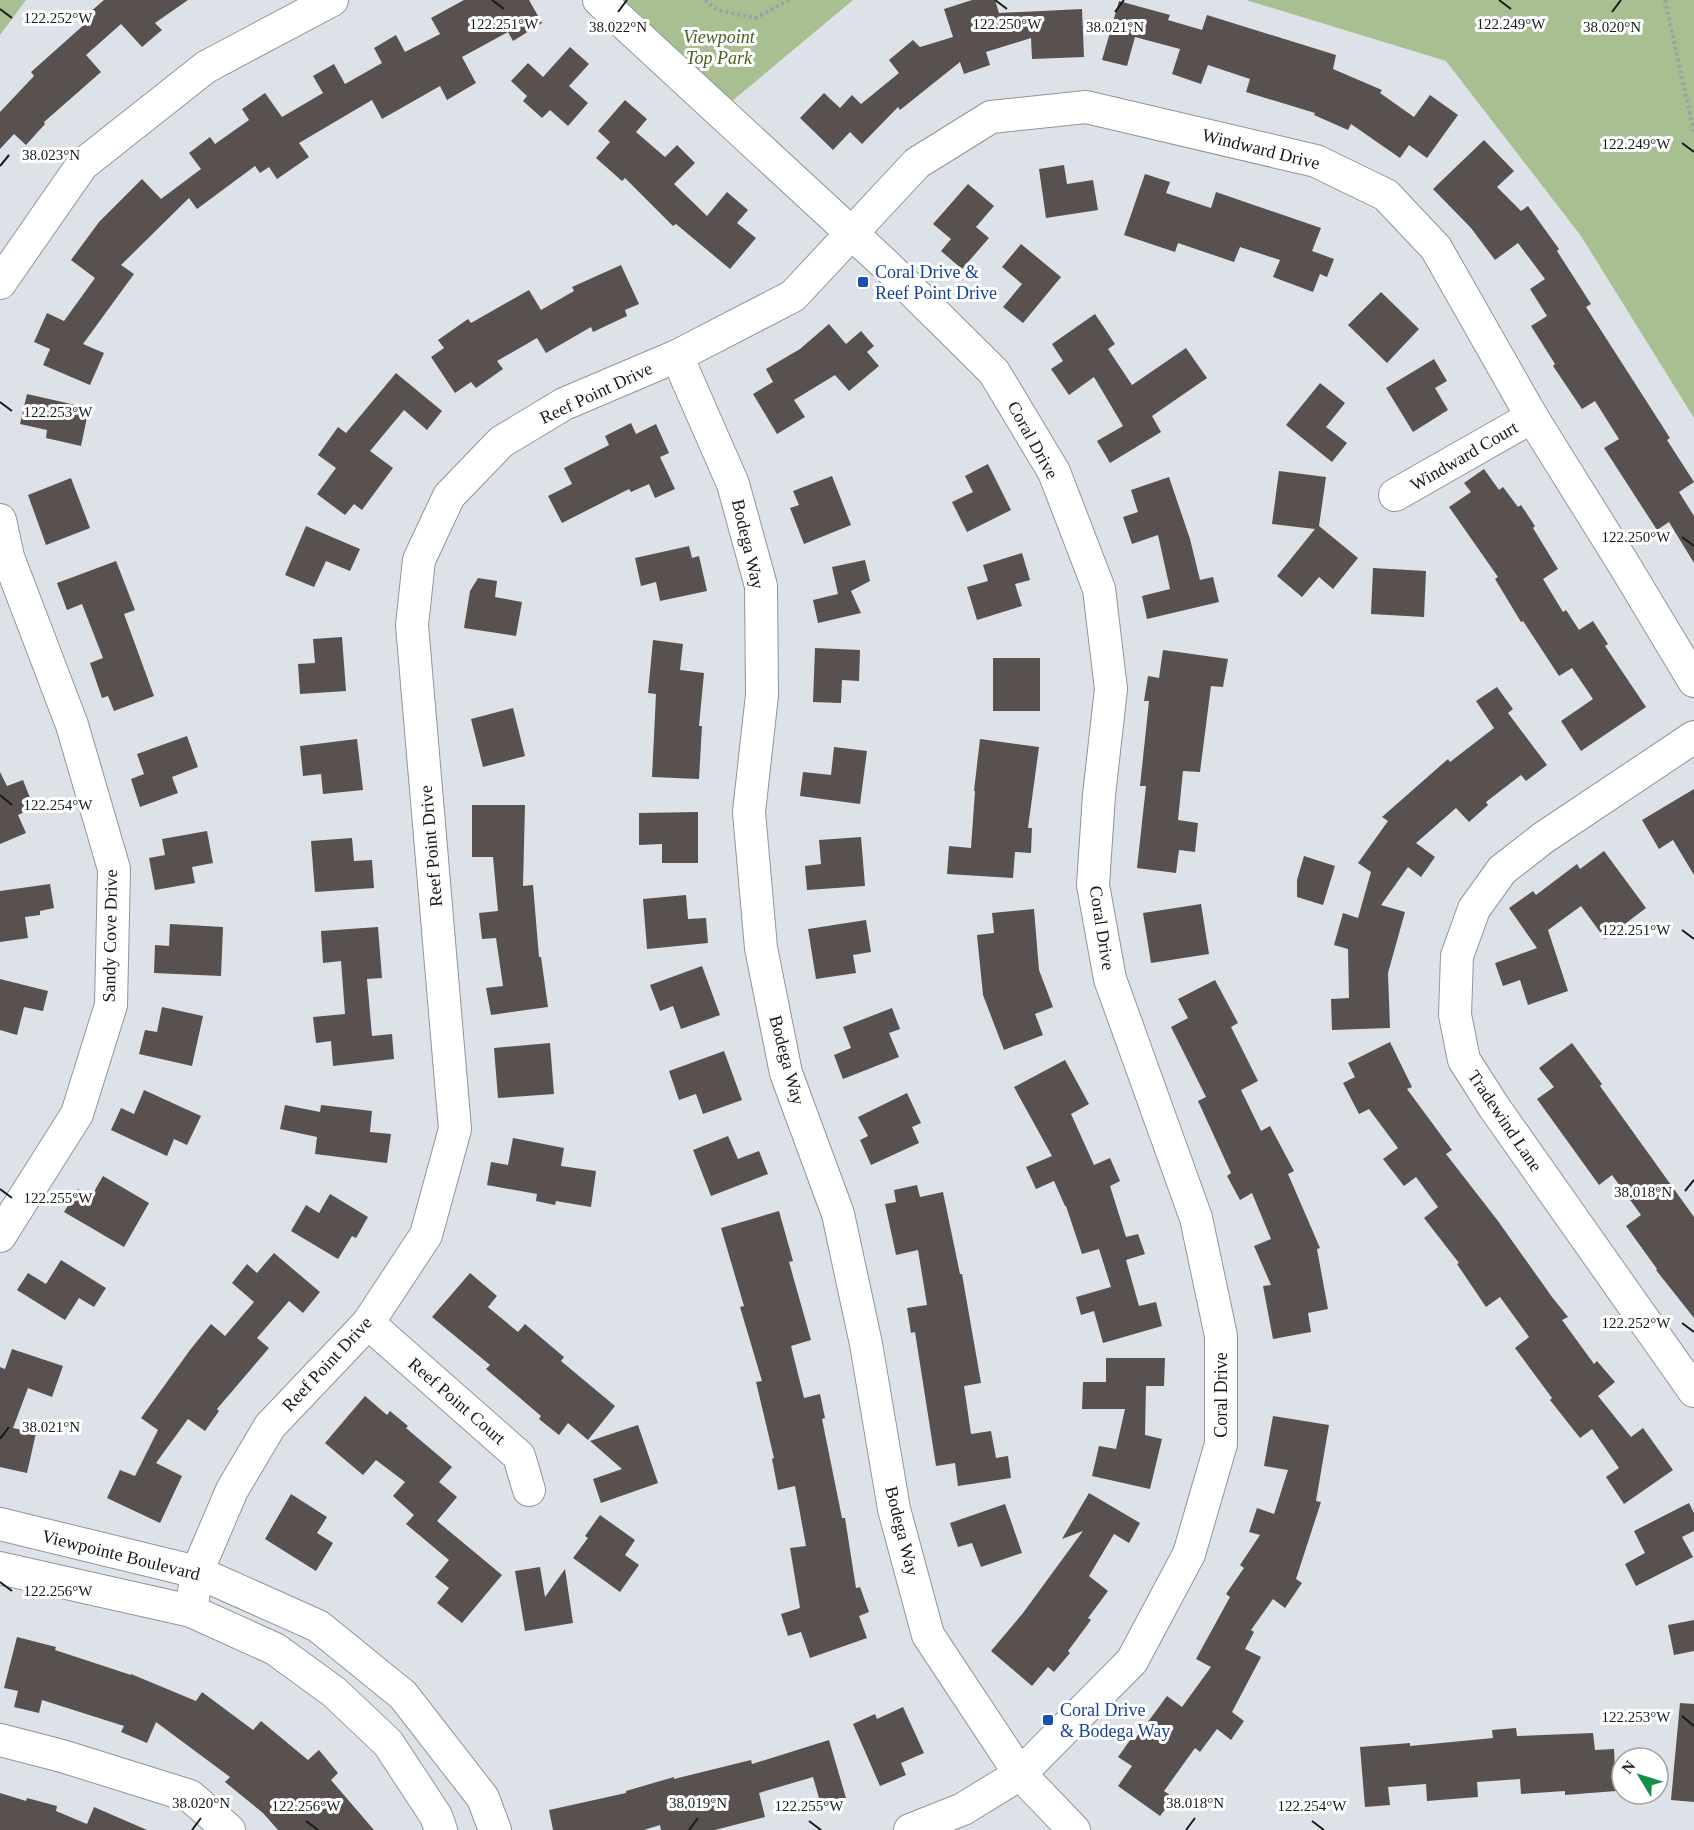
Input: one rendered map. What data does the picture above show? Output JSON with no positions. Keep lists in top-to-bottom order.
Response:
{
  "streets": {
    "street": [
      "Windward Drive",
      "Reef Point Drive",
      "Coral Drive",
      "Windward Court",
      "Bodega Way",
      "Sandy Cove Drive",
      "Tradewind Lane",
      "Reef Point Court",
      "Viewpointe Boulevard"
    ]
  },
  "crossings": [
    ["Windward Drive", "Reef Point Drive"],
    ["Windward Drive", "Coral Drive"],
    ["Windward Drive", "Windward Court"],
    ["Reef Point Drive", "Coral Drive"],
    ["Reef Point Drive", "Bodega Way"],
    ["Reef Point Drive", "Reef Point Court"],
    ["Reef Point Drive", "Viewpointe Boulevard"],
    ["Coral Drive", "Bodega Way"]
  ],
  "parks": ["Viewpoint Top Park"],
  "places": {
    "transit": ["Coral Drive & Reef Point Drive", "Coral Drive & Bodega Way"]
  },
  "north": "top left",
  "coordinates": [
    "122.252°W",
    "122.251°W",
    "122.250°W",
    "122.249°W",
    "38.022°N",
    "38.021°N",
    "38.020°N",
    "38.023°N",
    "122.253°W",
    "122.254°W",
    "38.018°N",
    "122.255°W",
    "122.256°W",
    "38.019°N"
  ]
}
